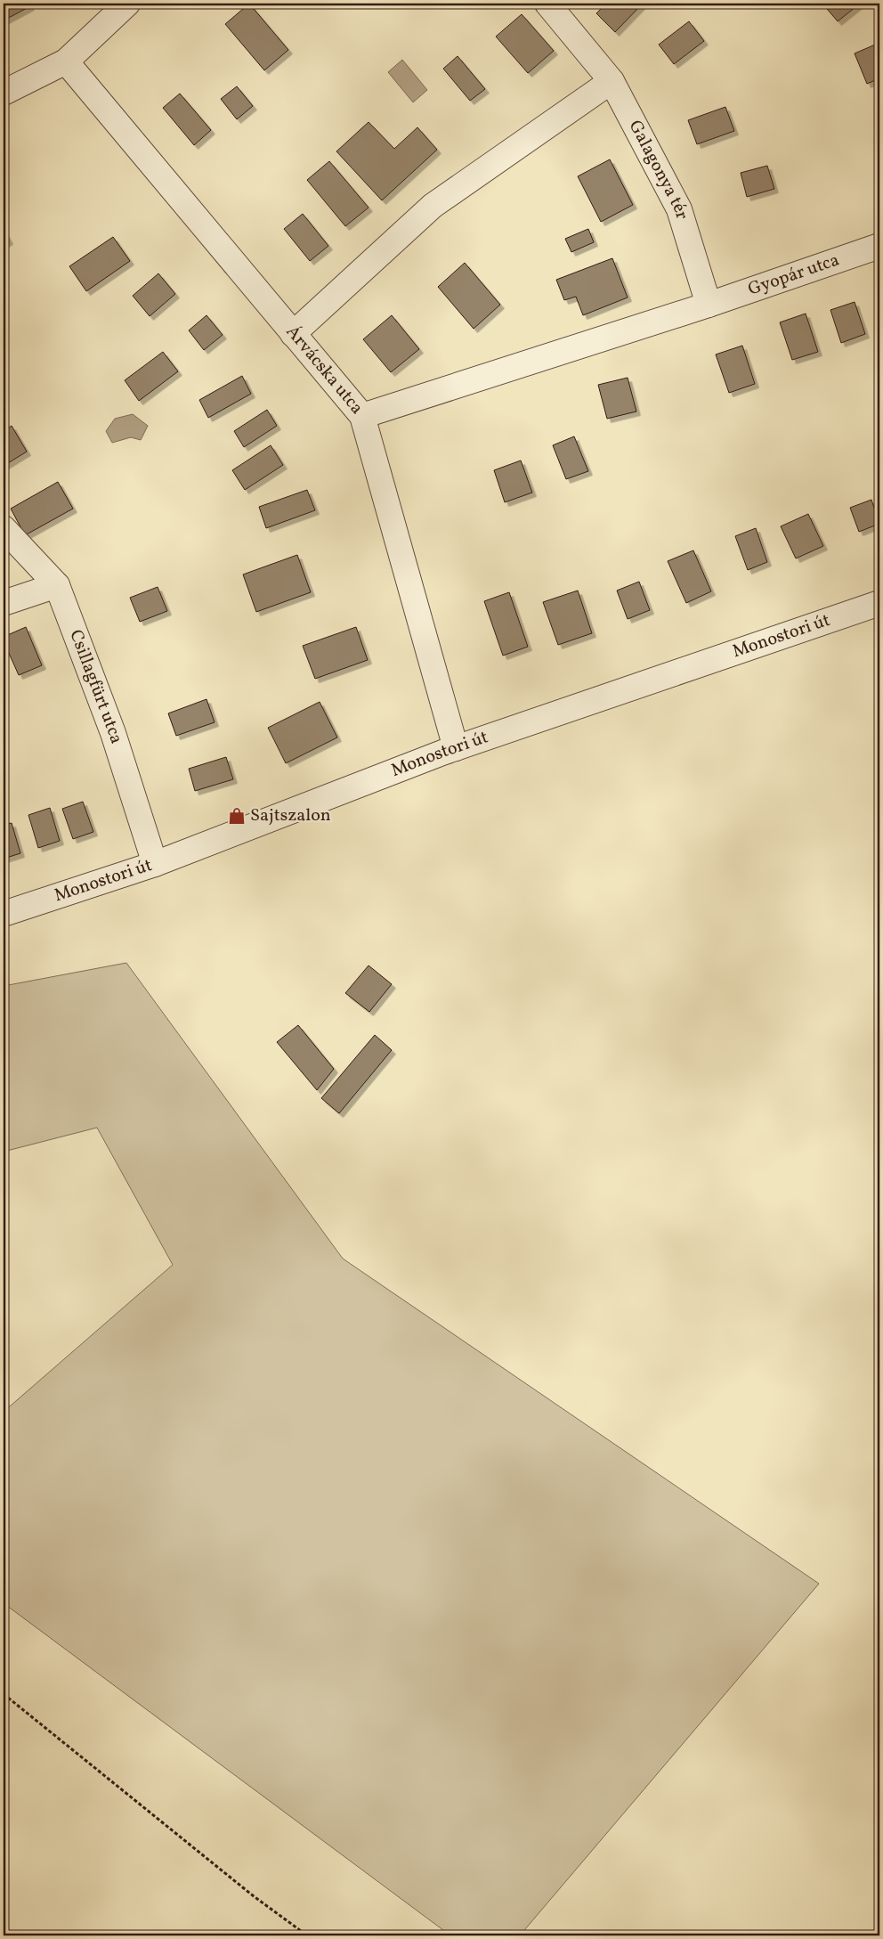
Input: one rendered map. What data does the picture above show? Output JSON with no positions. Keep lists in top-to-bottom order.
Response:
{
  "streets": {
    "street": [
      "Galagonya tér",
      "Gyopár utca",
      "Árvácska utca",
      "Monostori út",
      "Csillagfürt utca"
    ]
  },
  "crossings": [
    ["Galagonya tér", "Gyopár utca"],
    ["Árvácska utca", "Monostori út"],
    ["Monostori út", "Csillagfürt utca"]
  ],
  "places": {
    "shop": ["Sajtszalon"]
  }
}
